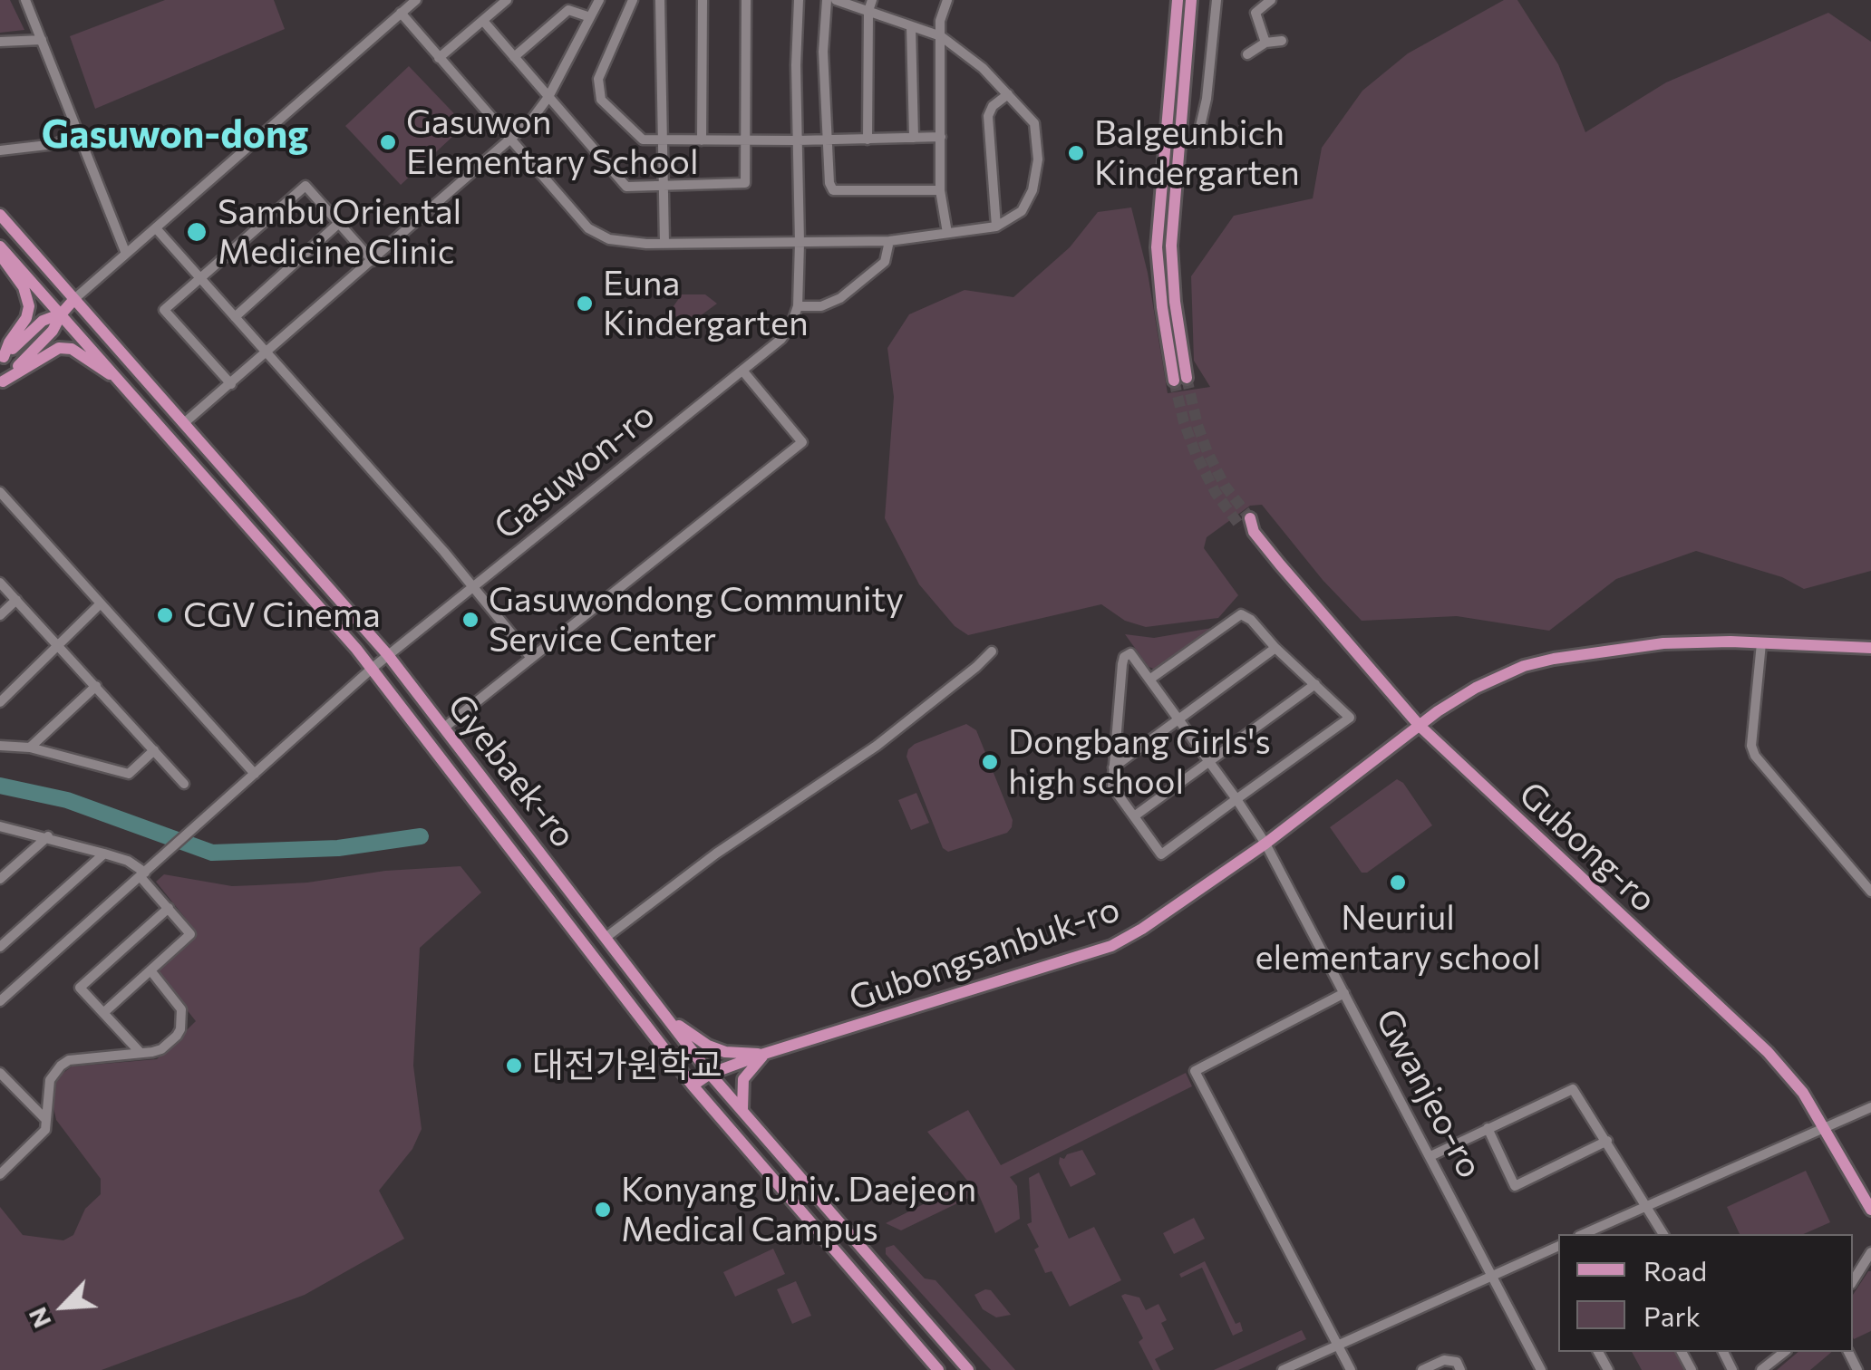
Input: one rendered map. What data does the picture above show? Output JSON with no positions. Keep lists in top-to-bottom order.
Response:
{
  "streets": {
    "main road": ["Gyebaek-ro", "Gubong-ro", "Gubongsanbuk-ro"],
    "street": ["Gasuwon-ro", "Gwanjeo-ro"]
  },
  "crossings": [
    ["Gasuwon-ro", "Gyebaek-ro"],
    ["Gyebaek-ro", "Gubongsanbuk-ro"],
    ["Gubong-ro", "Gubongsanbuk-ro"],
    ["Gubongsanbuk-ro", "Gwanjeo-ro"]
  ],
  "districts": ["Gasuwon-dong"],
  "places": [
    "Gasuwon Elementary School",
    "Balgeunbich Kindergarten",
    "Sambu Oriental Medicine Clinic",
    "Euna Kindergarten",
    "CGV Cinema",
    "Gasuwondong Community Service Center",
    "Dongbang Girls's high school",
    "Neuriul elementary school",
    "대전가원학교",
    "Konyang Univ. Daejeon Medical Campus"
  ],
  "legend": ["Road", "Park"],
  "north": "bottom left"
}
